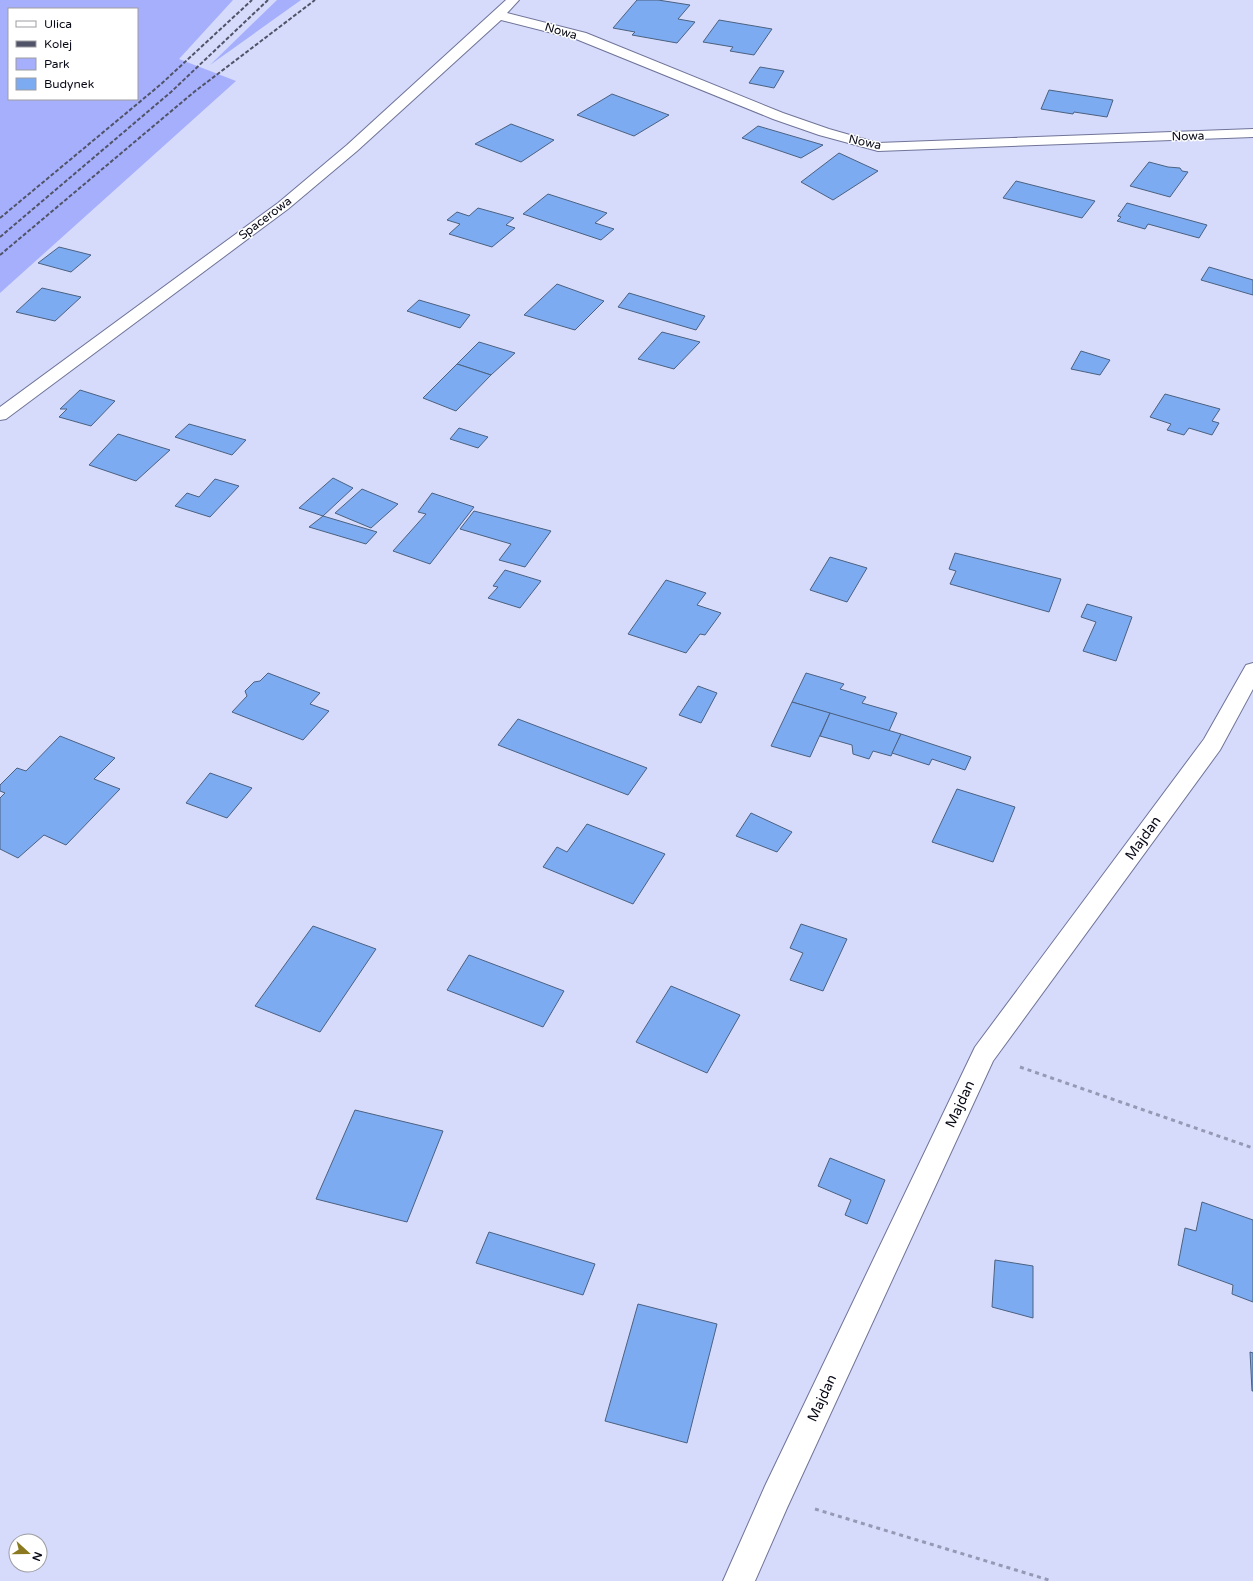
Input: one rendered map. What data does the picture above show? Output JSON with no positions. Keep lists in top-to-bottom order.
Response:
{
  "streets": {
    "street": ["Nowa", "Spacerowa", "Majdan"]
  },
  "crossings": [
    ["Nowa", "Spacerowa"]
  ],
  "legend": [
    "Ulica",
    "Kolej",
    "Park",
    "Budynek"
  ],
  "north": "right"
}
